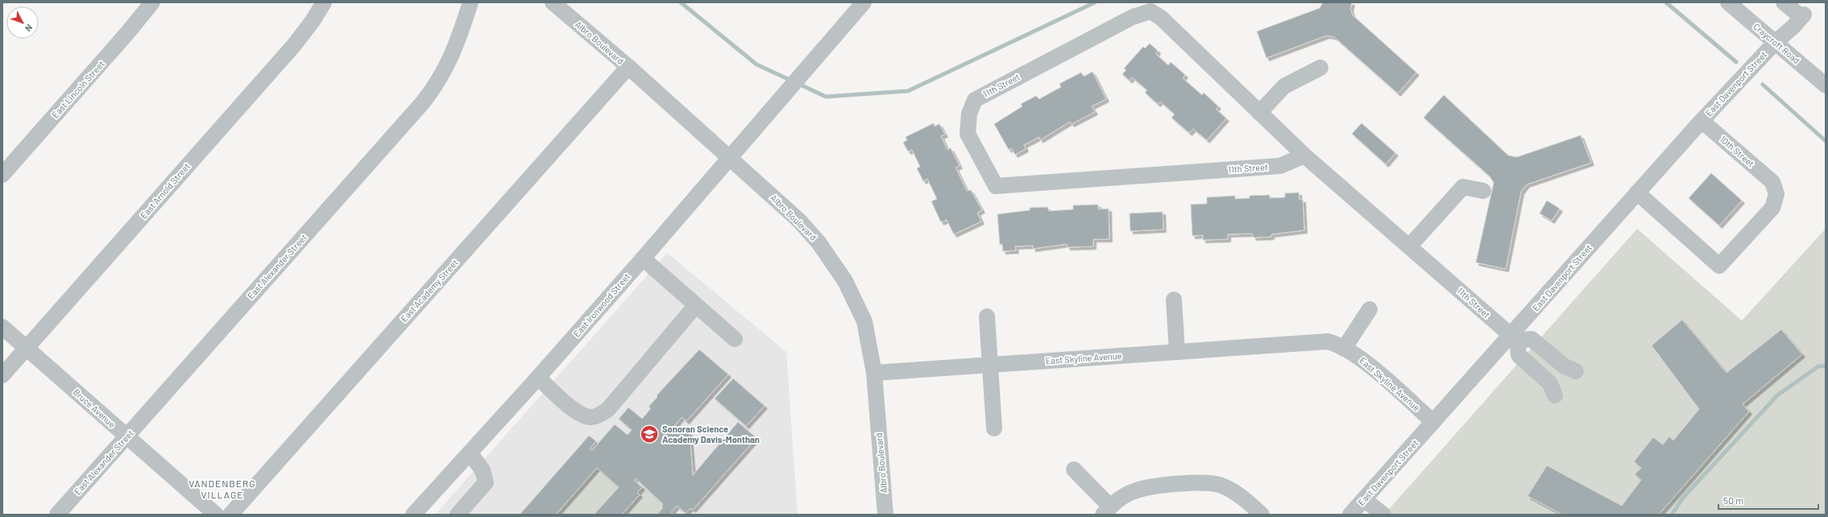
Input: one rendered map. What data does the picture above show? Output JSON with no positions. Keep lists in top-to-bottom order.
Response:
{
  "streets": {
    "street": [
      "Albro Boulevard",
      "Craycroft Road",
      "East Davenport Street",
      "11th Street",
      "East Lincoln Street",
      "10th Street",
      "East Arnold Street",
      "East Alexander Street",
      "East Academy Street",
      "East Ironwood Street",
      "East Skyline Avenue",
      "Bruce Avenue"
    ]
  },
  "crossings": [
    ["Albro Boulevard", "East Academy Street"],
    ["Albro Boulevard", "East Ironwood Street"],
    ["Albro Boulevard", "East Skyline Avenue"],
    ["Craycroft Road", "East Davenport Street"],
    ["East Davenport Street", "11th Street"],
    ["East Davenport Street", "10th Street"],
    ["East Davenport Street", "East Skyline Avenue"],
    ["East Arnold Street", "Bruce Avenue"],
    ["East Alexander Street", "Bruce Avenue"]
  ],
  "districts": ["VANDENBERG VILLAGE"],
  "places": {
    "school or university": ["Sonoran Science Academy Davis-Monthan"]
  },
  "scale_bar": "50 m",
  "north": "bottom right"
}
